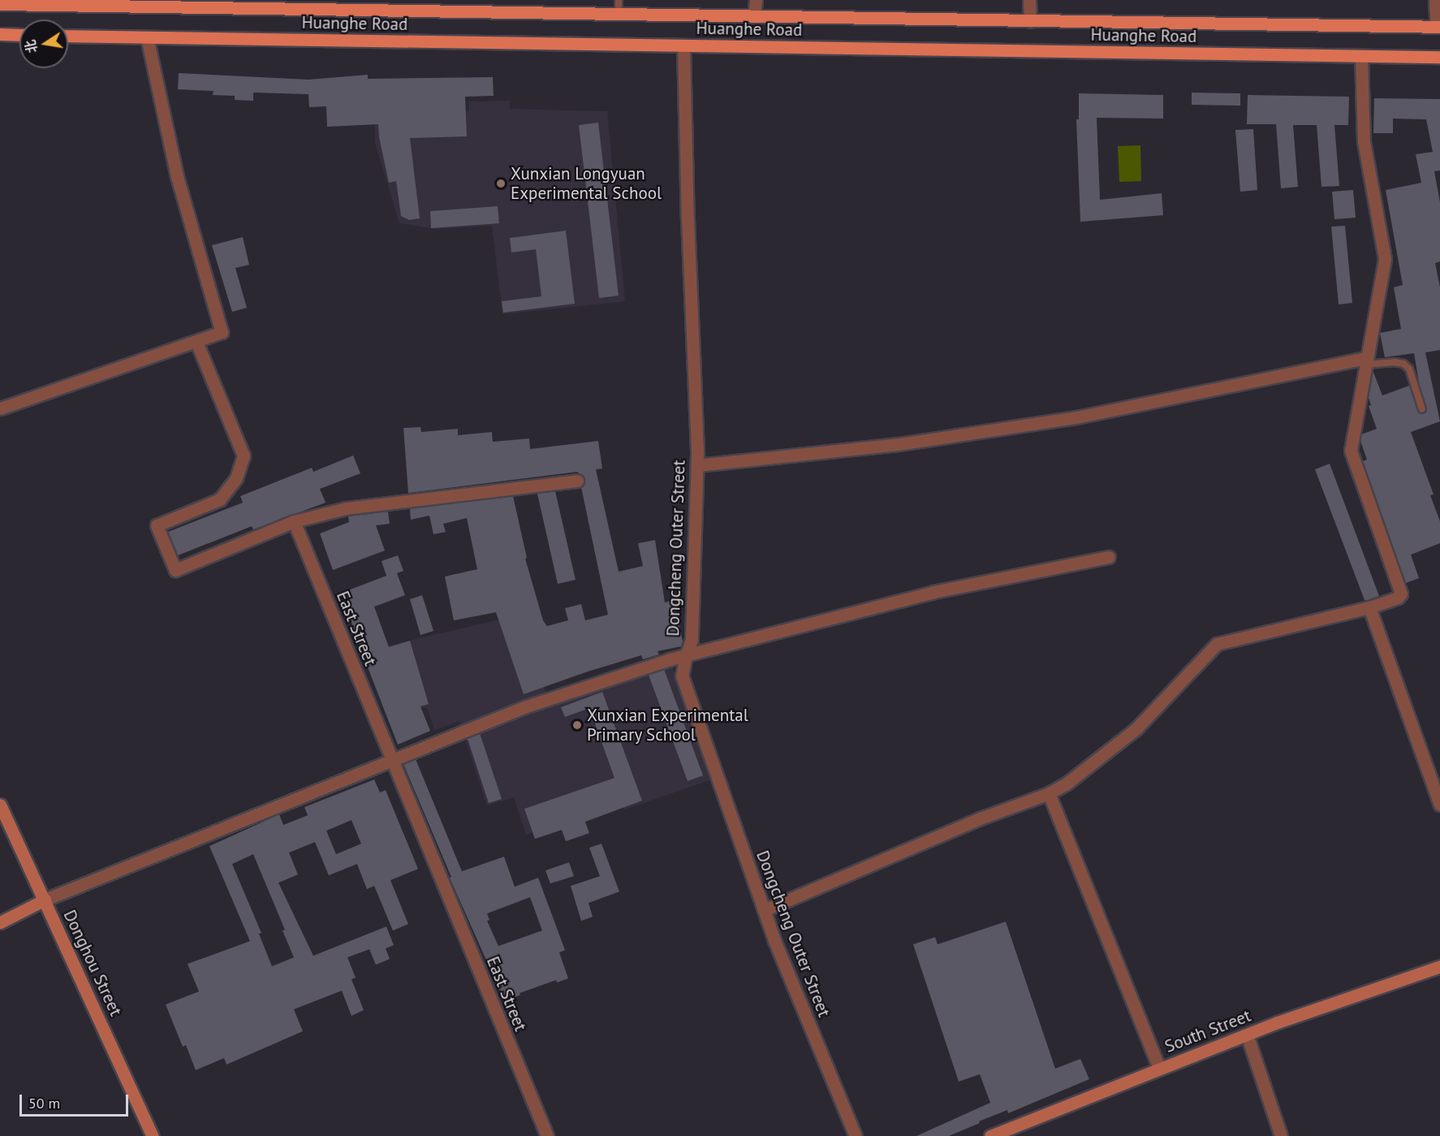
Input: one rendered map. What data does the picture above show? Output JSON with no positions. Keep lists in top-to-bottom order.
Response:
{
  "streets": {
    "main road": ["Huanghe Road"],
    "street": [
      "Dongcheng Outer Street",
      "East Street",
      "Donghou Street",
      "South Street"
    ]
  },
  "crossings": [
    ["Huanghe Road", "Dongcheng Outer Street"]
  ],
  "places": ["Xunxian Longyuan Experimental School", "Xunxian Experimental Primary School"],
  "scale_bar": "50 m",
  "north": "left"
}
